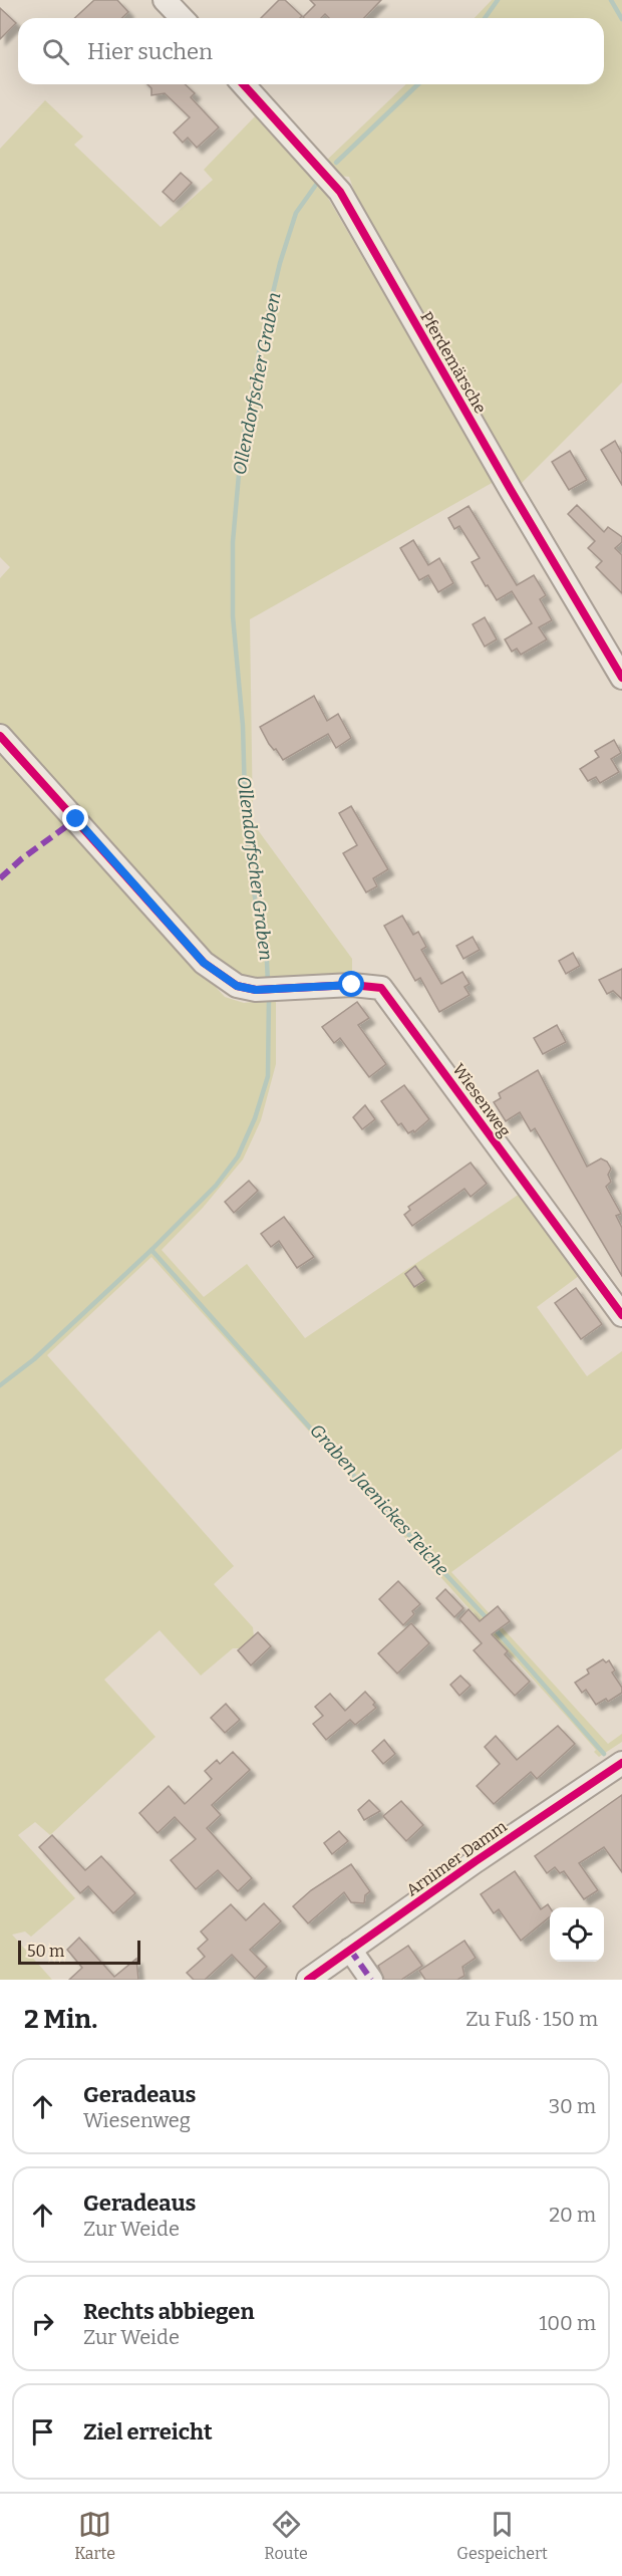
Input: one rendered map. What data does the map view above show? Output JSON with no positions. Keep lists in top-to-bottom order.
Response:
{
  "streets": {
    "street": ["Pferdemärsche", "Wiesenweg", "Arnimer Damm"]
  },
  "water": ["Ollendorfscher Graben", "Graben Jaenickes Teiche"],
  "scale_bar": "50 m",
  "page": {
    "search": "Hier suchen",
    "scale": "50 m",
    "heading": ["2 Min.", "Zu Fuß · 150 m"],
    "list": [
      ["Geradeaus", "Wiesenweg", "30 m"],
      ["Geradeaus", "Zur Weide", "20 m"],
      ["Rechts abbiegen", "Zur Weide", "100 m"],
      "Ziel erreicht"
    ],
    "nav": ["Karte", "Route", "Gespeichert"]
  }
}
